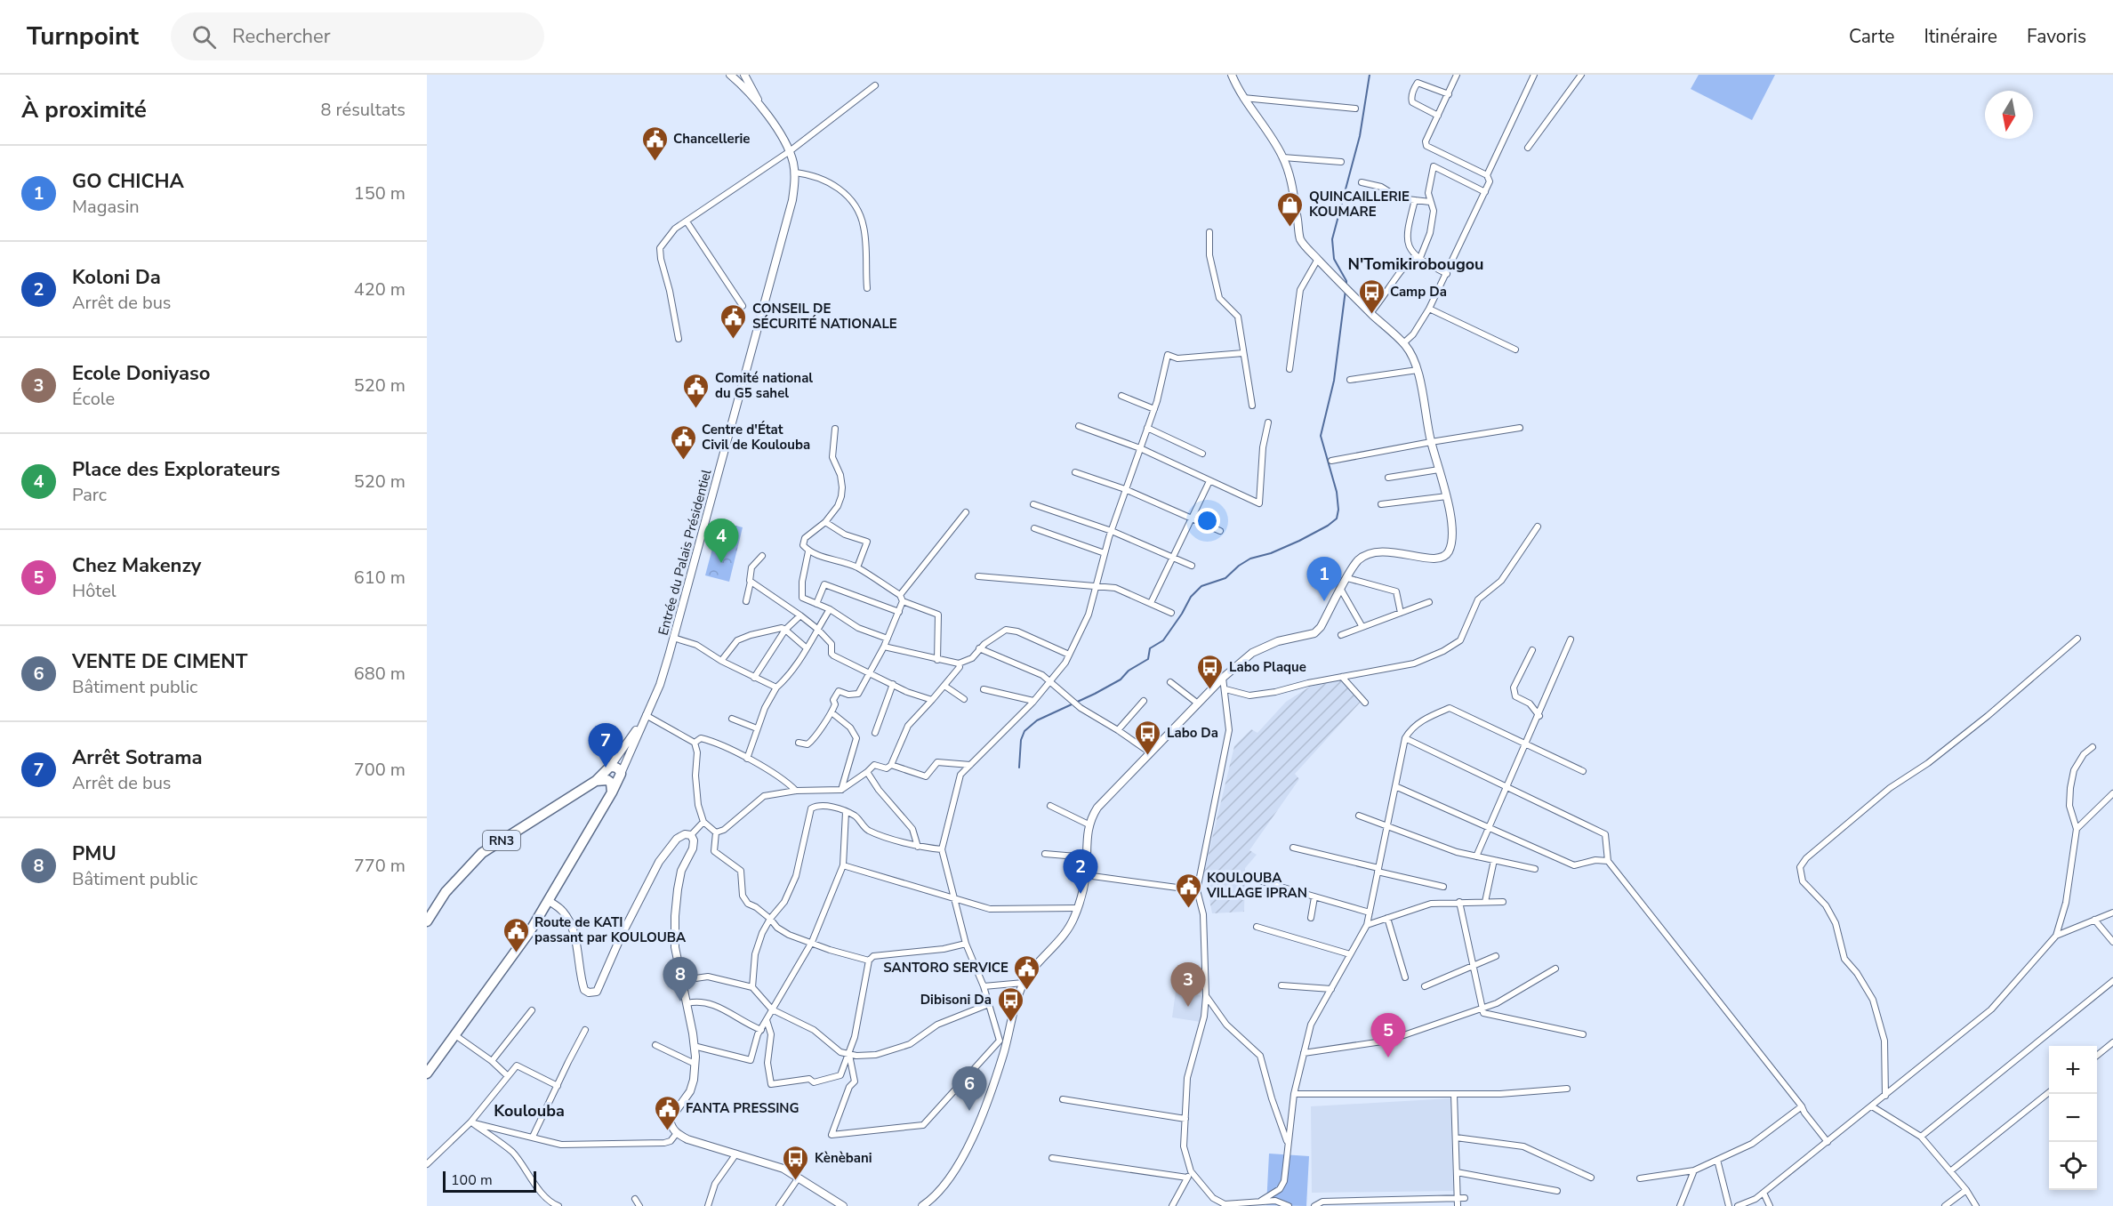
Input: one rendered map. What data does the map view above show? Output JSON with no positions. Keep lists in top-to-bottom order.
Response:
{
  "streets": {
    "highway": ["RN3"],
    "street": ["Entrée du Palais Présidentiel"]
  },
  "crossings": [
    ["Entrée du Palais Présidentiel", "RN3"]
  ],
  "districts": ["N'Tomikirobougou", "Koulouba"],
  "places": {
    "public building": [
      "Chancellerie",
      "CONSEIL DE SÉCURITÉ NATIONALE",
      "Comité national du G5 sahel",
      "Centre d'État Civil de Koulouba",
      "KOULOUBA VILLAGE IPRAN",
      "Route de KATI passant par KOULOUBA",
      "SANTORO SERVICE",
      "FANTA PRESSING"
    ],
    "shop": ["QUINCAILLERIE KOUMARE"],
    "bus stop": [
      "Camp Da",
      "Labo Plaque",
      "Labo Da",
      "Dibisoni Da",
      "Kènèbani"
    ]
  },
  "scale_bar": "100 m",
  "north": "bottom",
  "page": {
    "header": "Turnpoint",
    "search": "Rechercher",
    "nav": ["Carte", "Itinéraire", "Favoris"],
    "heading": ["À proximité", "8 résultats"],
    "list": [
      {
        "mark": "1",
        "name": "GO CHICHA",
        "note": "Magasin",
        "value": "150 m"
      },
      {
        "mark": "2",
        "name": "Koloni Da",
        "note": "Arrêt de bus",
        "value": "420 m"
      },
      {
        "mark": "3",
        "name": "Ecole Doniyaso",
        "note": "École",
        "value": "520 m"
      },
      {
        "mark": "4",
        "name": "Place des Explorateurs",
        "note": "Parc",
        "value": "520 m"
      },
      {
        "mark": "5",
        "name": "Chez Makenzy",
        "note": "Hôtel",
        "value": "610 m"
      },
      {
        "mark": "6",
        "name": "VENTE DE CIMENT",
        "note": "Bâtiment public",
        "value": "680 m"
      },
      {
        "mark": "7",
        "name": "Arrêt Sotrama",
        "note": "Arrêt de bus",
        "value": "700 m"
      },
      {
        "mark": "8",
        "name": "PMU",
        "note": "Bâtiment public",
        "value": "770 m"
      }
    ],
    "pins": [
      "4",
      "1",
      "7",
      "2",
      "8",
      "3",
      "5",
      "6"
    ],
    "map_buttons": ["+", "−"],
    "scale": "100 m"
  }
}
